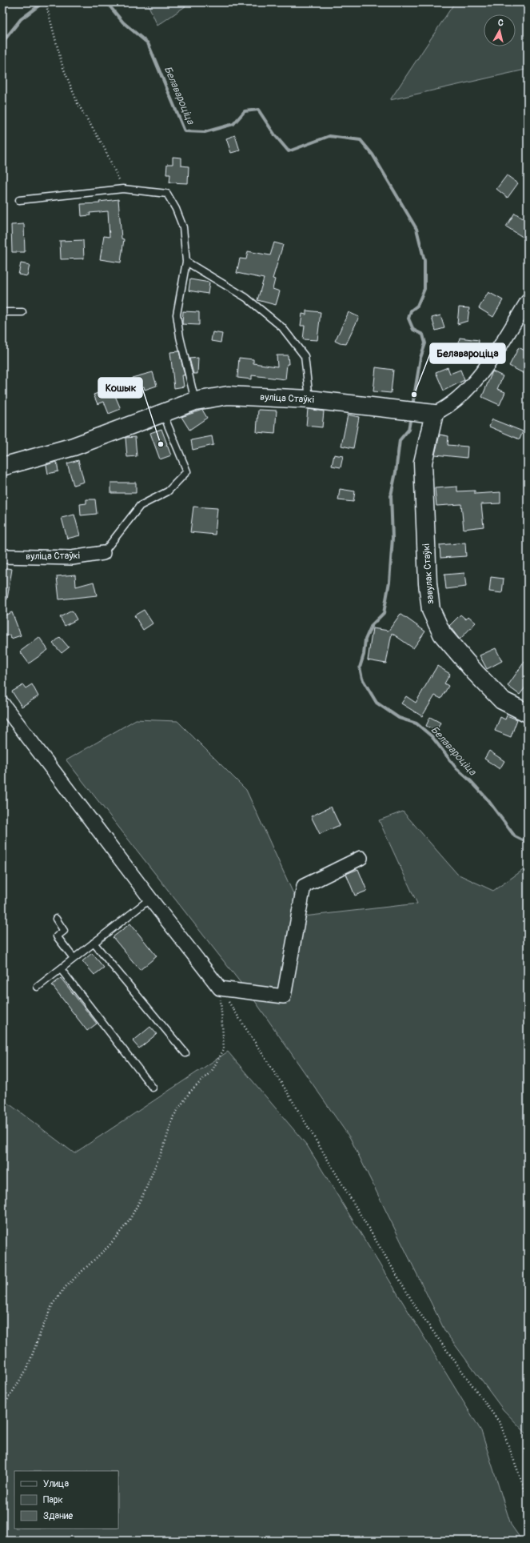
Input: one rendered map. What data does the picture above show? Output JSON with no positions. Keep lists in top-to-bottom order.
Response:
{
  "streets": {
    "street": ["вуліца Стаўкі", "завулак Стаўкі"]
  },
  "crossings": [
    ["вуліца Стаўкі", "завулак Стаўкі"]
  ],
  "water": ["Белавароціца"],
  "places": ["Белавароціца", "Кошык"],
  "legend": ["Улица", "Парк", "Здание"],
  "north": "top"
}
